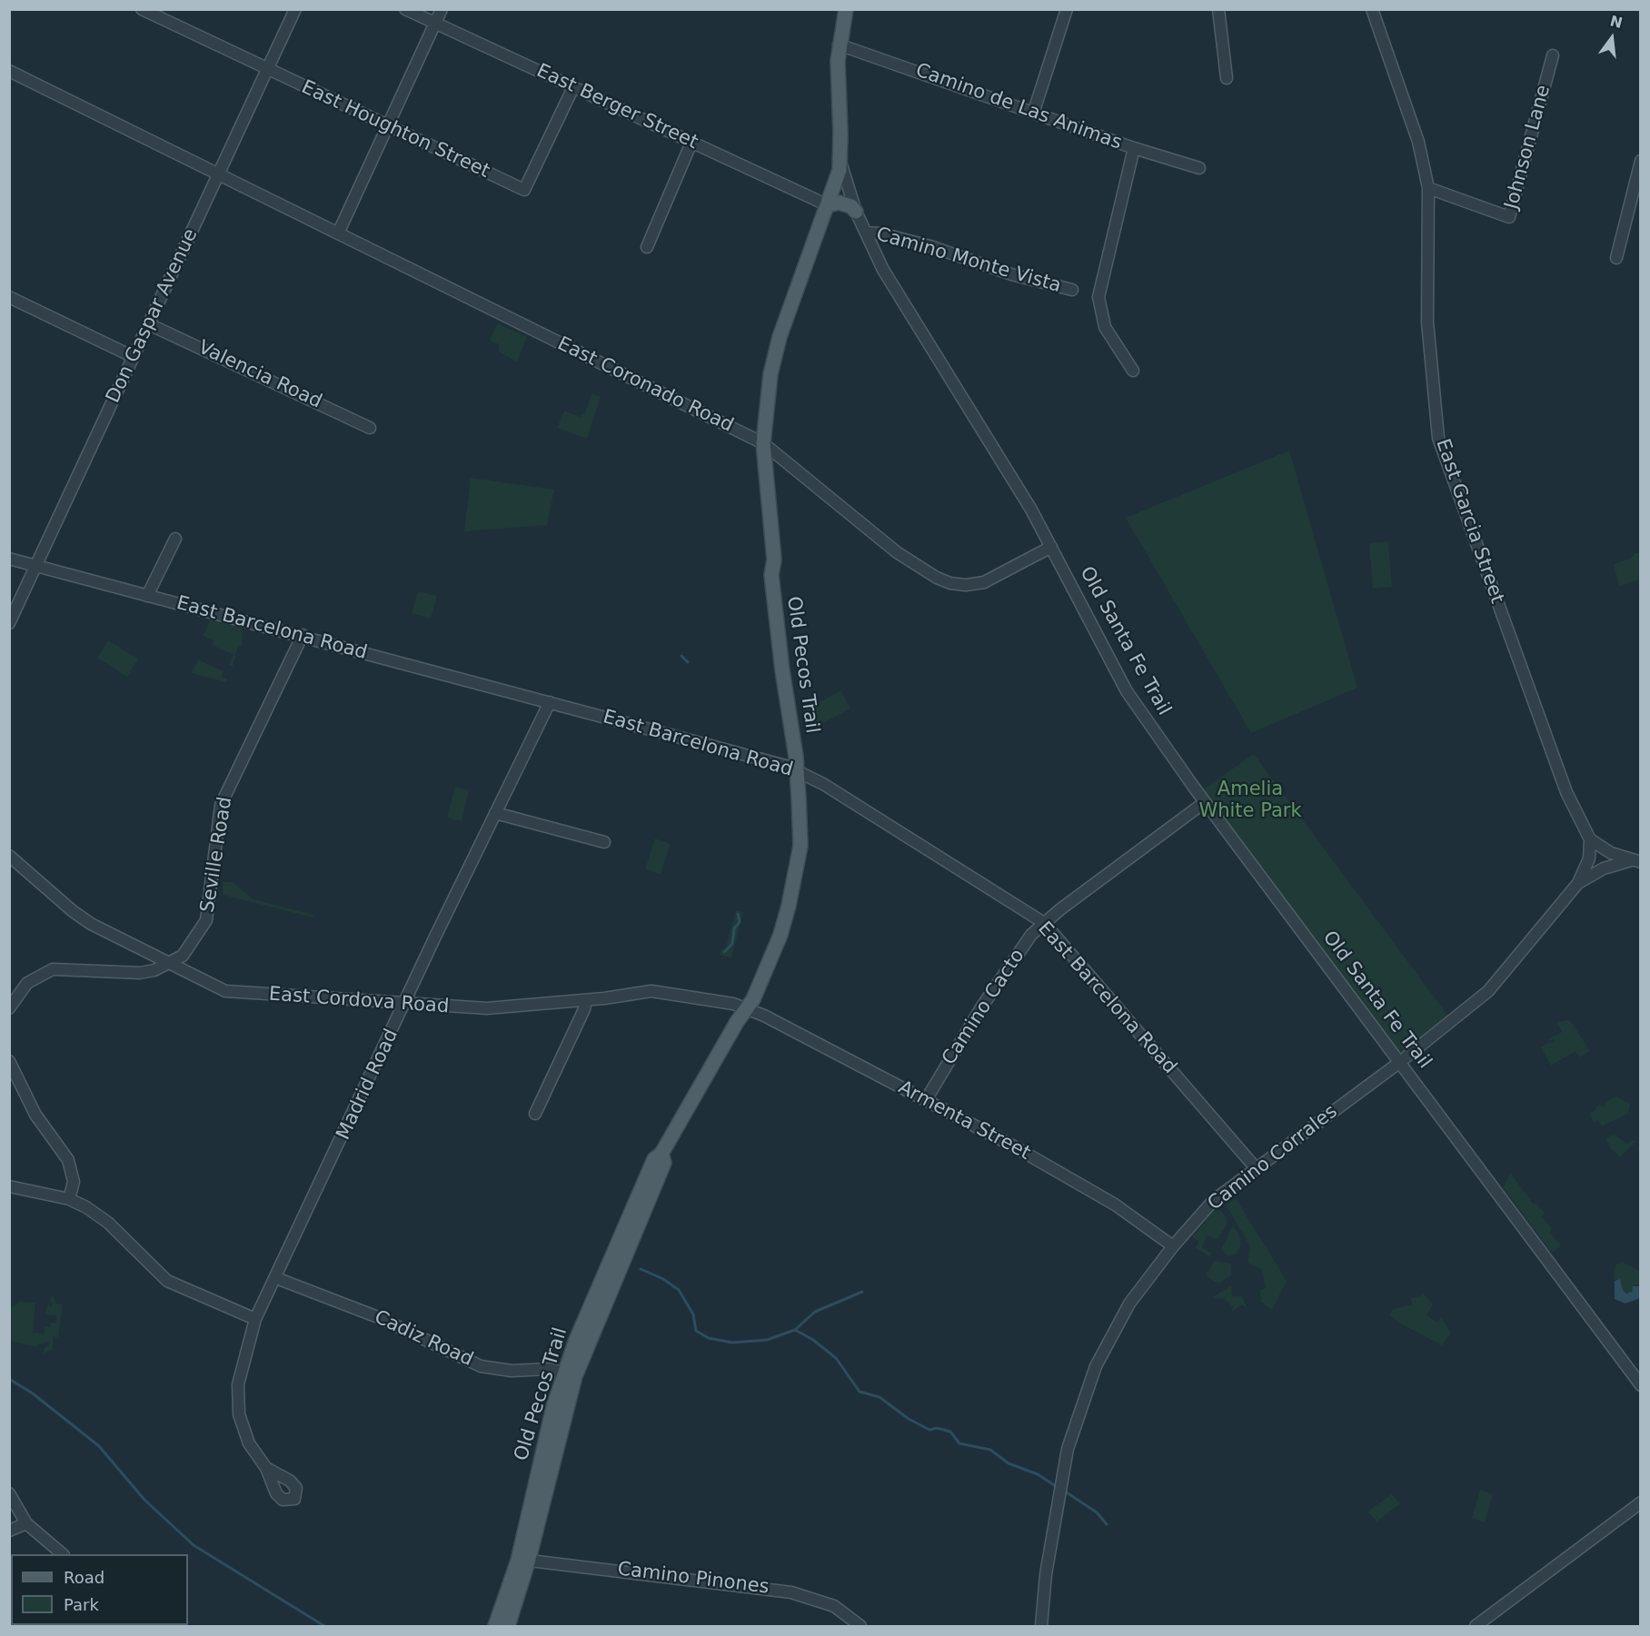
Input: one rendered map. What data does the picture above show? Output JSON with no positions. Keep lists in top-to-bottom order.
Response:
{
  "streets": {
    "main road": ["Old Santa Fe Trail", "Old Pecos Trail"],
    "street": [
      "East Berger Street",
      "Camino de Las Animas",
      "East Houghton Street",
      "Johnson Lane",
      "Camino Monte Vista",
      "Don Gaspar Avenue",
      "Valencia Road",
      "East Coronado Road",
      "East Garcia Street",
      "East Barcelona Road",
      "Seville Road",
      "East Cordova Road",
      "Camino Cacto",
      "Madrid Road",
      "Armenta Street",
      "Camino Corrales",
      "Cadiz Road",
      "Camino Pinones"
    ]
  },
  "crossings": [
    ["East Berger Street", "East Houghton Street"],
    ["East Berger Street", "Old Pecos Trail"],
    ["Camino de Las Animas", "Old Santa Fe Trail"],
    ["East Houghton Street", "Don Gaspar Avenue"],
    ["Johnson Lane", "East Garcia Street"],
    ["Camino Monte Vista", "Old Santa Fe Trail"],
    ["Don Gaspar Avenue", "Valencia Road"],
    ["Don Gaspar Avenue", "East Coronado Road"],
    ["Don Gaspar Avenue", "East Barcelona Road"],
    ["East Coronado Road", "Old Santa Fe Trail"],
    ["East Coronado Road", "Old Pecos Trail"],
    ["East Garcia Street", "Camino Corrales"],
    ["East Barcelona Road", "Old Pecos Trail"],
    ["East Barcelona Road", "Seville Road"],
    ["East Barcelona Road", "Camino Cacto"],
    ["East Barcelona Road", "Madrid Road"],
    ["East Barcelona Road", "Camino Corrales"],
    ["Old Santa Fe Trail", "Old Pecos Trail"],
    ["Old Santa Fe Trail", "Camino Cacto"],
    ["Old Santa Fe Trail", "Camino Corrales"],
    ["Old Pecos Trail", "East Cordova Road"],
    ["Old Pecos Trail", "Armenta Street"],
    ["Old Pecos Trail", "Cadiz Road"],
    ["Old Pecos Trail", "Camino Pinones"],
    ["Seville Road", "East Cordova Road"],
    ["East Cordova Road", "Madrid Road"],
    ["East Cordova Road", "Armenta Street"],
    ["Camino Cacto", "Armenta Street"],
    ["Madrid Road", "Cadiz Road"],
    ["Armenta Street", "Camino Corrales"]
  ],
  "parks": ["Amelia White Park"],
  "legend": ["Road", "Park"],
  "north": "top"
}
